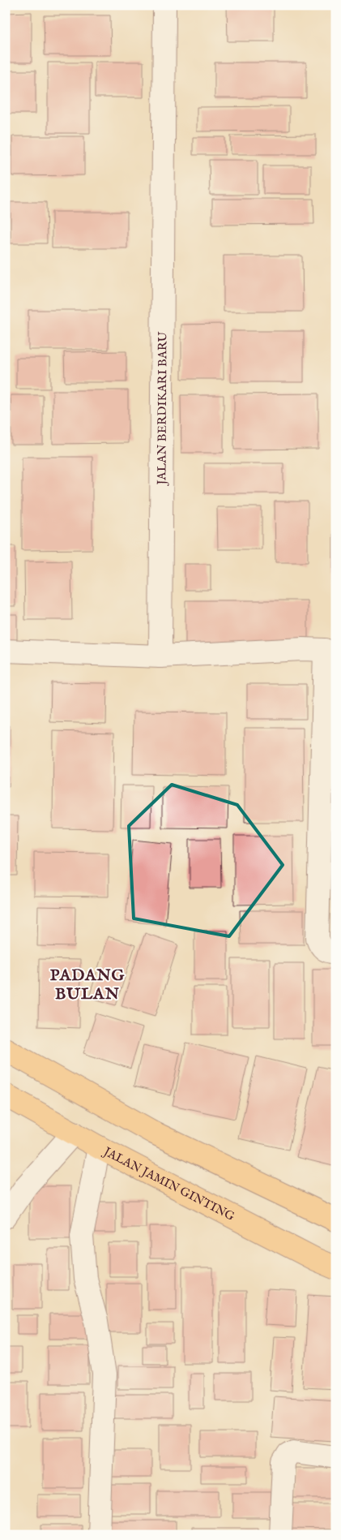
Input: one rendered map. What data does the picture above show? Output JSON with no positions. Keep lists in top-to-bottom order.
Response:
{
  "streets": {
    "main road": ["JALAN JAMIN GINTING"],
    "street": ["JALAN BERDIKARI BARU"]
  },
  "districts": ["PADANG BULAN"]
}
